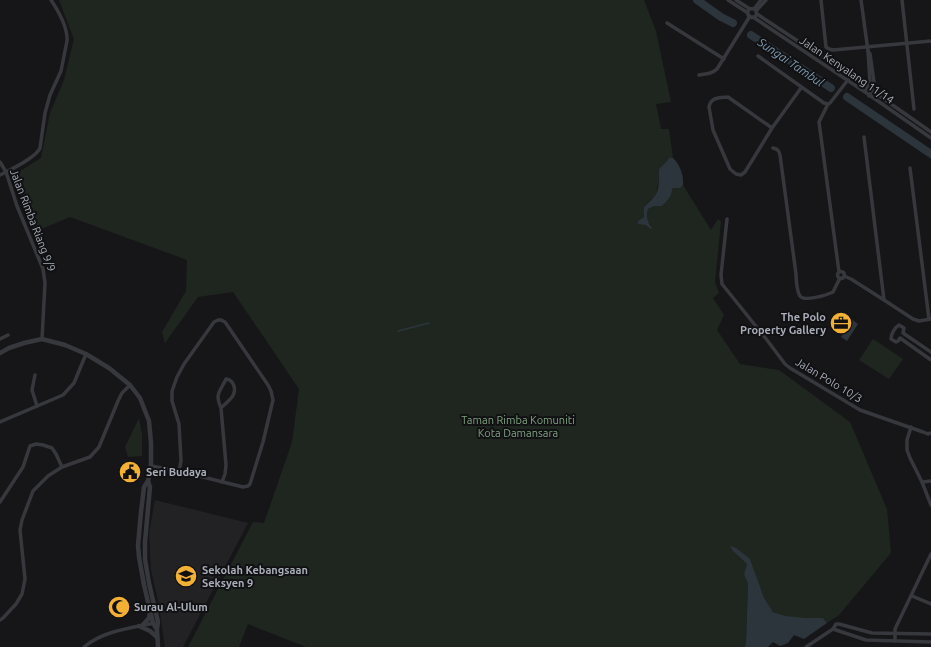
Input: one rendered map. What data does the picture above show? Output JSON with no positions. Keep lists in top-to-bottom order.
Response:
{
  "streets": {
    "street": ["Jalan Kenyalang 11/14", "Jalan Rimba Riang 9/9", "Jalan Polo 10/3"]
  },
  "water": ["Sungai Tambul"],
  "parks": ["Taman Rimba Komuniti Kota Damansara"],
  "places": {
    "office": ["The Polo Property Gallery"],
    "public building": ["Seri Budaya"],
    "school or university": ["Sekolah Kebangsaan Seksyen 9"],
    "mosque": ["Surau Al-Ulum"]
  }
}
